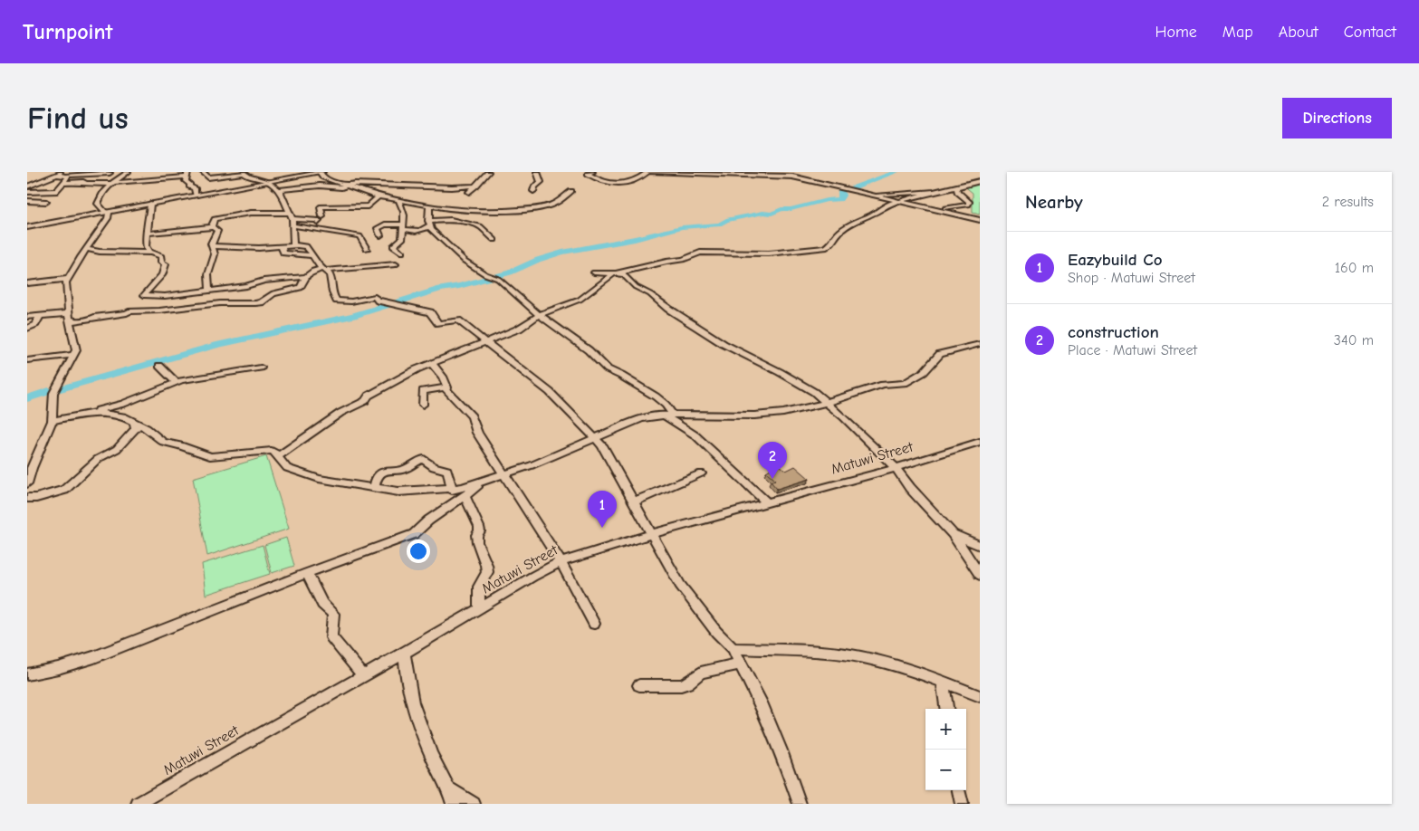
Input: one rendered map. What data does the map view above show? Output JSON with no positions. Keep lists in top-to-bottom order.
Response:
{
  "streets": {
    "street": ["Matuwi Street"]
  },
  "page": {
    "header": "Turnpoint",
    "nav": [
      "Home",
      "Map",
      "About",
      "Contact"
    ],
    "buttons": "Directions",
    "title": "Find us",
    "heading": ["Nearby", "2 results"],
    "list": [
      {
        "mark": "1",
        "name": "Eazybuild Co",
        "note": "Shop · Matuwi Street",
        "value": "160 m"
      },
      {
        "mark": "2",
        "name": "construction",
        "note": "Place · Matuwi Street",
        "value": "340 m"
      }
    ],
    "pins": ["2", "1"],
    "map_buttons": ["+", "−"]
  }
}
